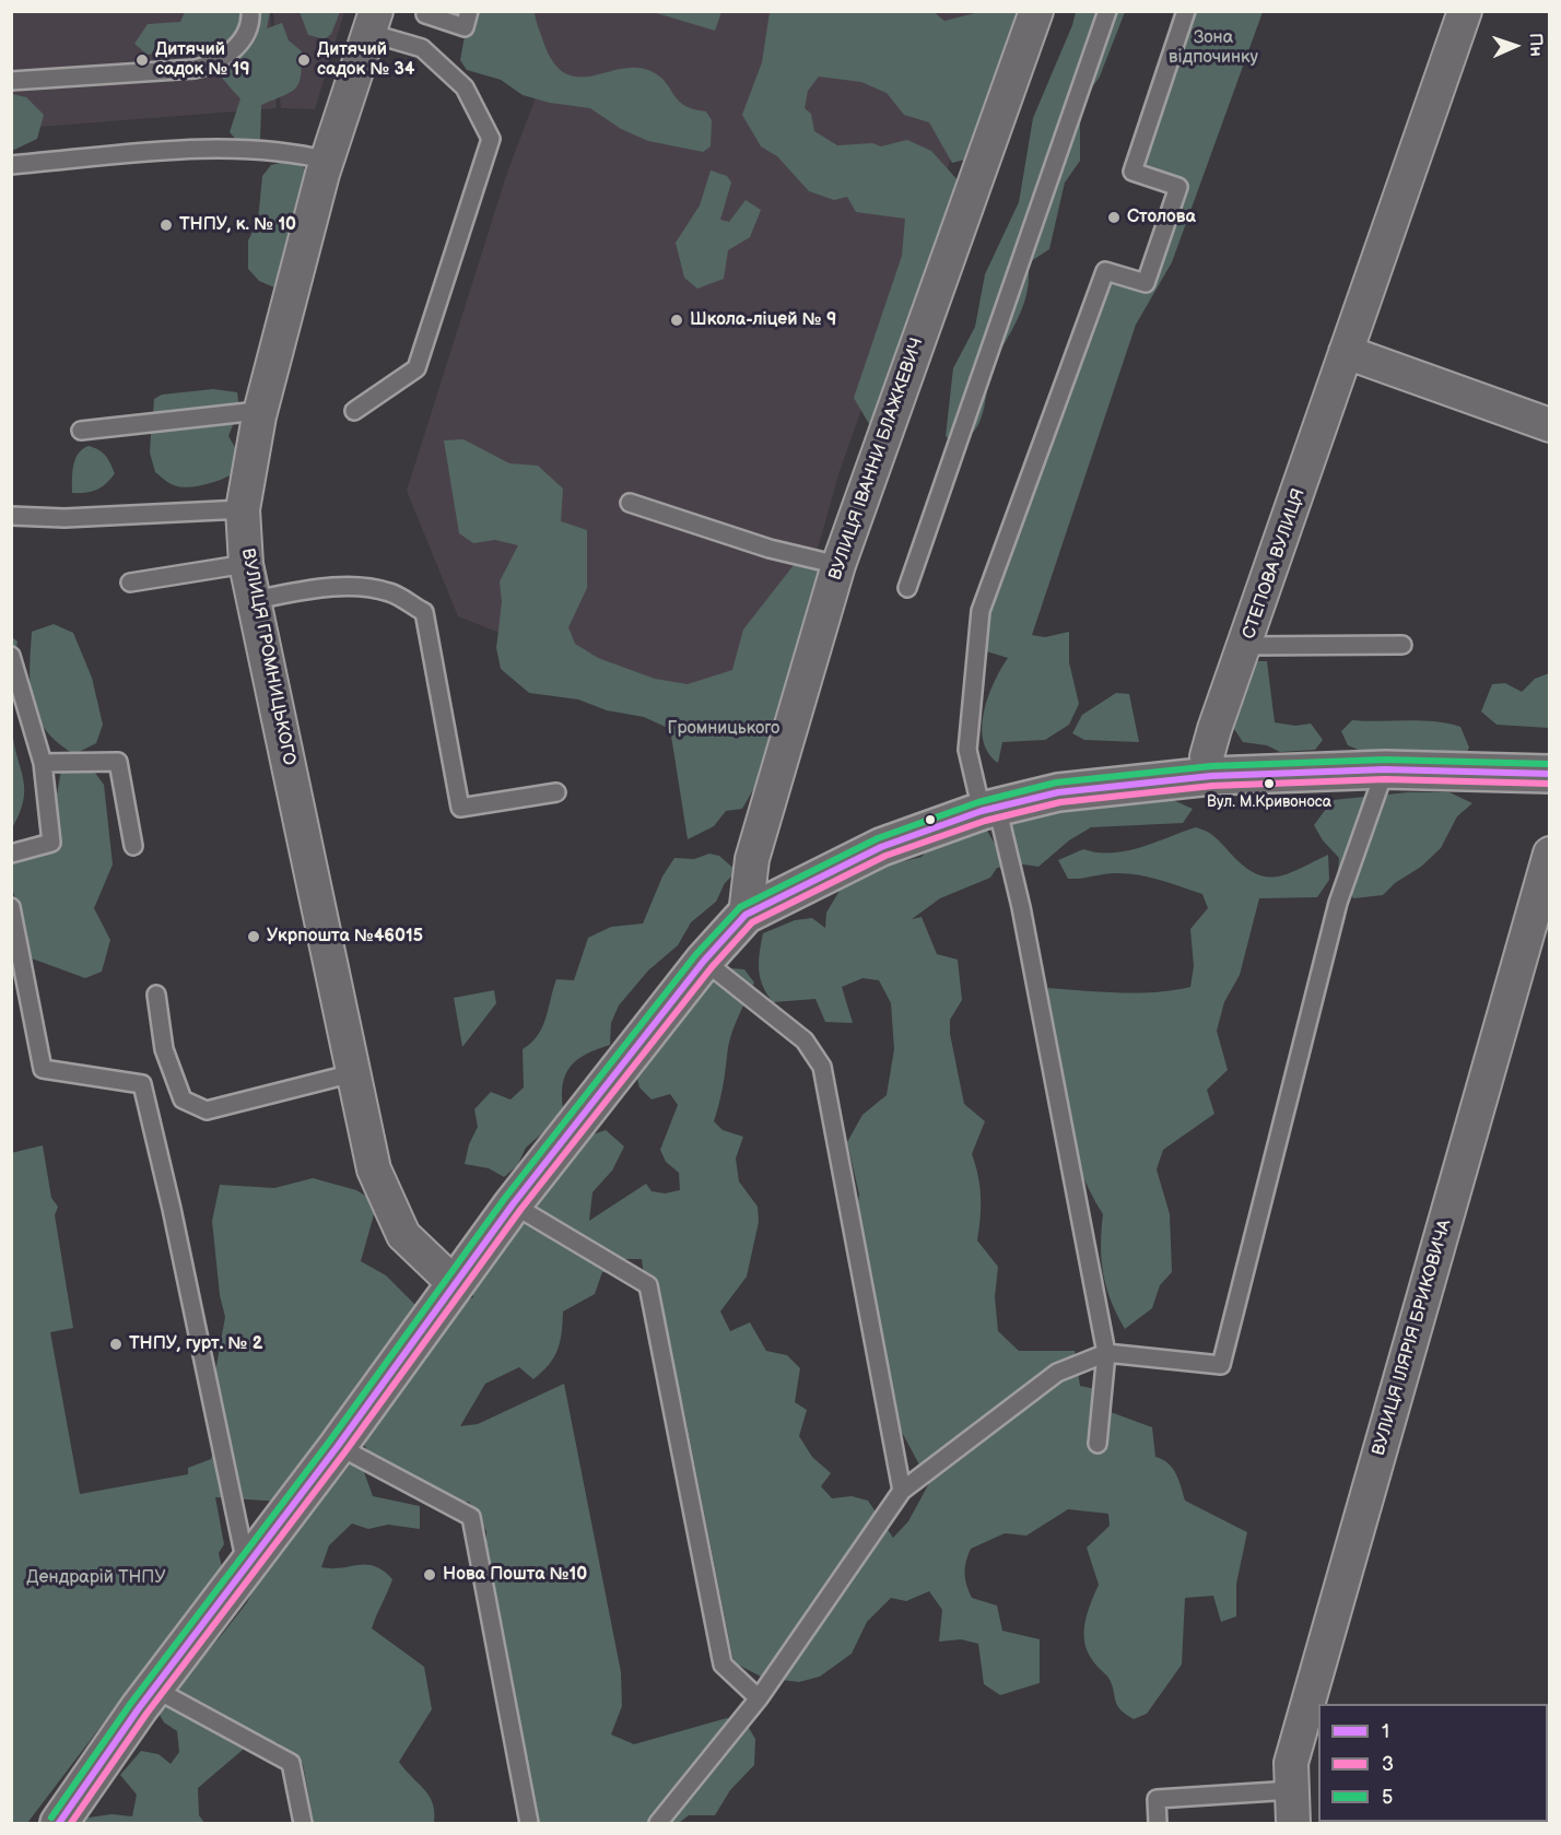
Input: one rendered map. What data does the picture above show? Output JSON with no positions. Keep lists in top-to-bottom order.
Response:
{
  "streets": {
    "street": [
      "ВУЛИЦЯ ІВАННИ БЛАЖКЕВИЧ",
      "СТЕПОВА ВУЛИЦЯ",
      "ВУЛИЦЯ ГРОМНИЦЬКОГО",
      "ВУЛИЦЯ ІЛЯРІЯ БРИКОВИЧА"
    ]
  },
  "parks": ["Зона відпочинку", "Громницького", "Дендрарій ТНПУ"],
  "places": [
    "Дитячий садок № 19",
    "Дитячий садок № 34",
    "Столова",
    "ТНПУ, к. № 10",
    "Школа-ліцей № 9",
    "Вул. М.Кривоноса",
    "Укрпошта №46015",
    "ТНПУ, гурт. № 2",
    "Нова Пошта №10"
  ],
  "lines": ["transit line 5", "transit line 1", "transit line 3"],
  "legend": ["1", "3", "5"],
  "north": "right"
}
